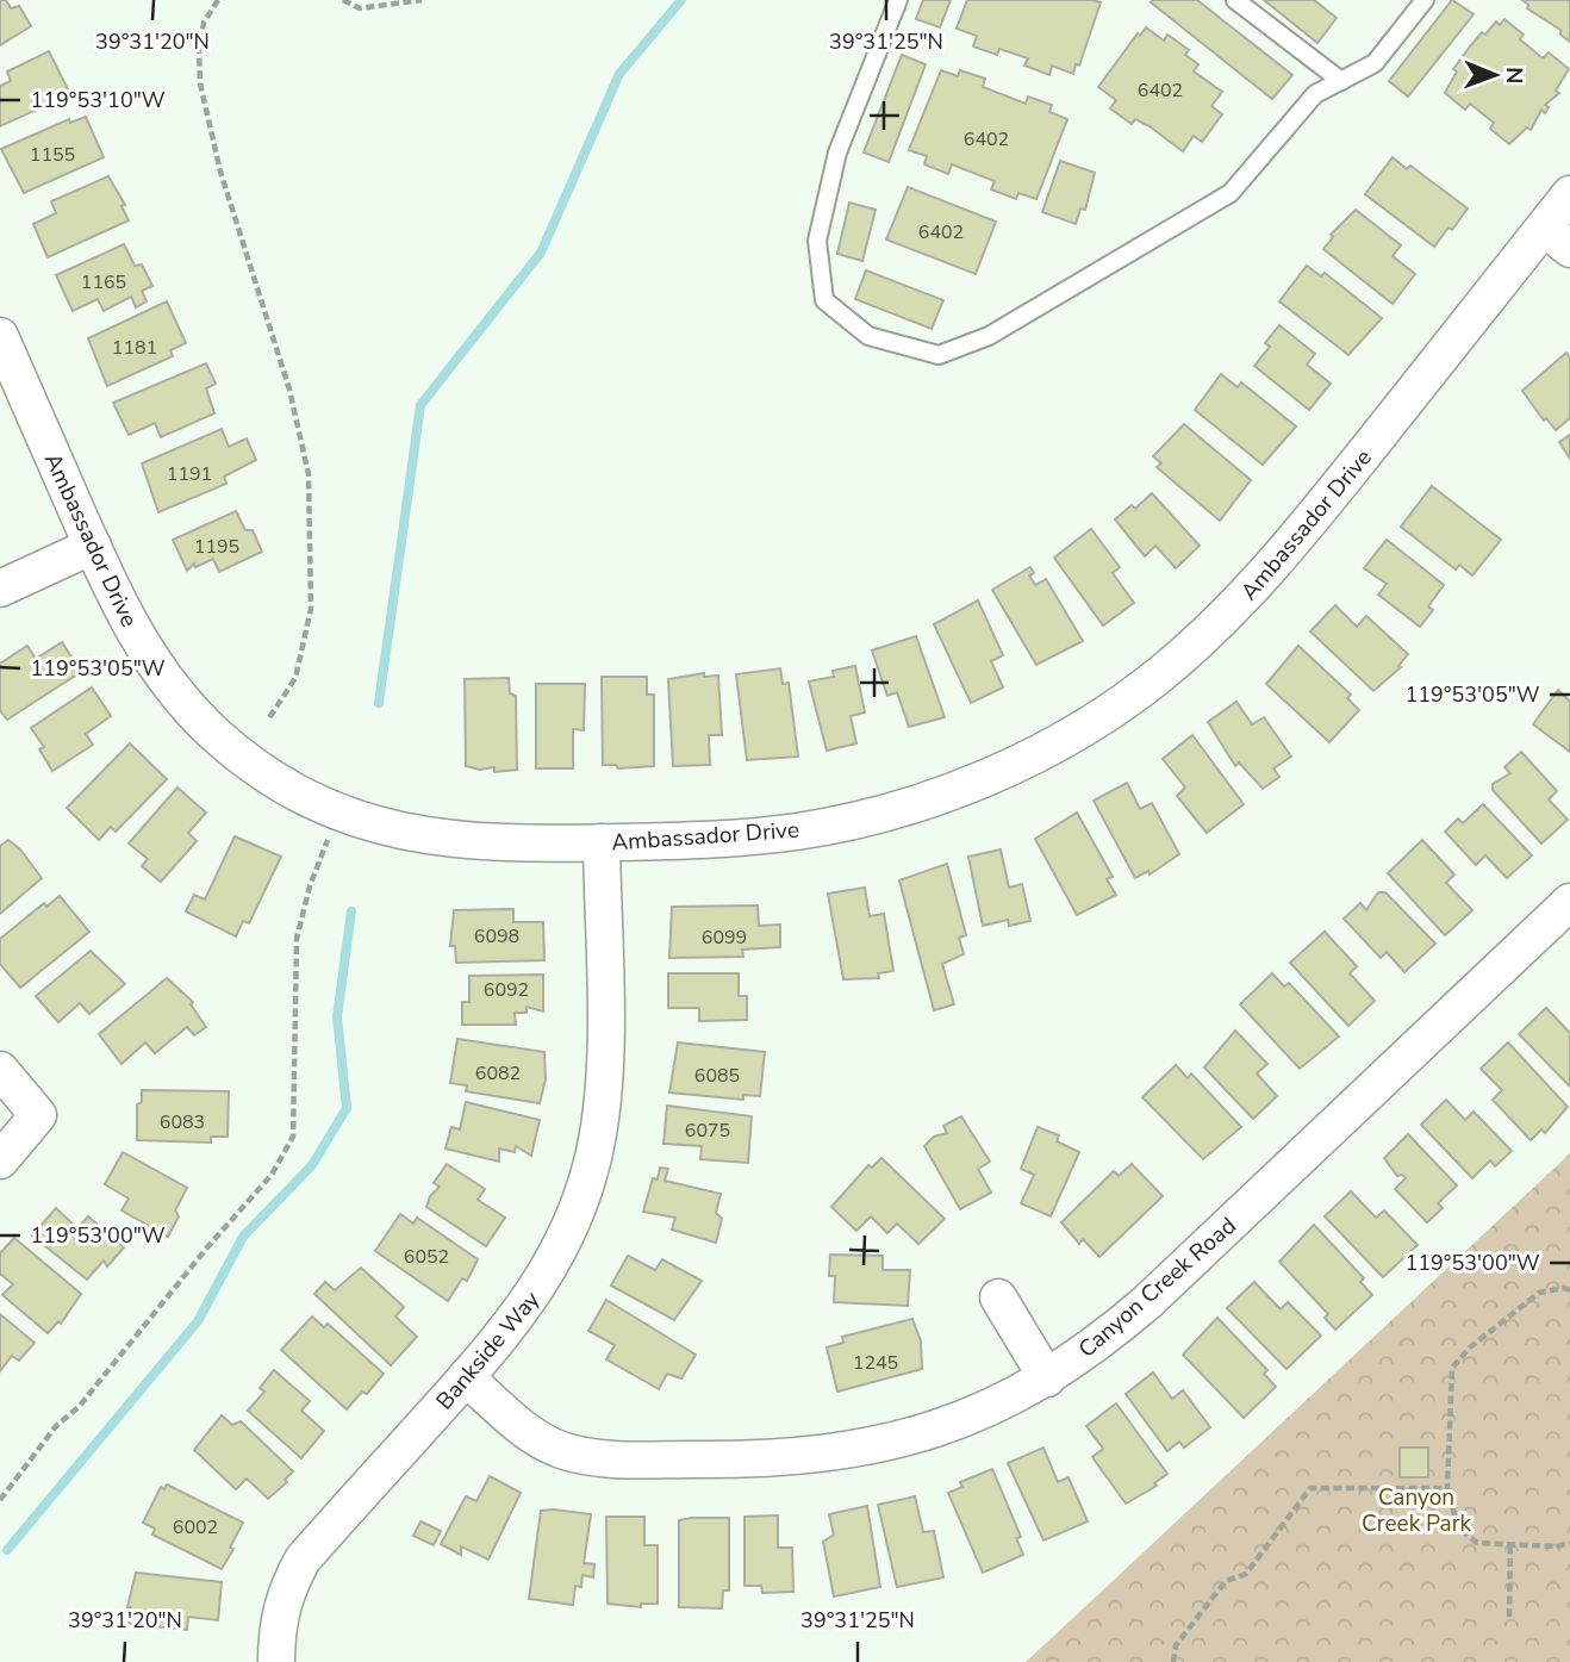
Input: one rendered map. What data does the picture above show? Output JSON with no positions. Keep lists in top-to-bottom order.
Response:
{
  "streets": {
    "street": ["Ambassador Drive", "Canyon Creek Road", "Bankside Way"]
  },
  "crossings": [
    ["Ambassador Drive", "Bankside Way"],
    ["Canyon Creek Road", "Bankside Way"]
  ],
  "parks": ["Canyon Creek Park"],
  "house_numbers": [
    "6402",
    "6402",
    "1155",
    "6402",
    "1165",
    "1181",
    "1191",
    "1195",
    "6098",
    "6099",
    "6092",
    "6082",
    "6085",
    "6083",
    "6075",
    "6052",
    "1245",
    "6002"
  ],
  "north": "right",
  "coordinates": [
    "39°31'20\"N",
    "39°31'25\"N",
    "119°53'10\"W",
    "119°53'05\"W",
    "119°53'00\"W"
  ]
}
